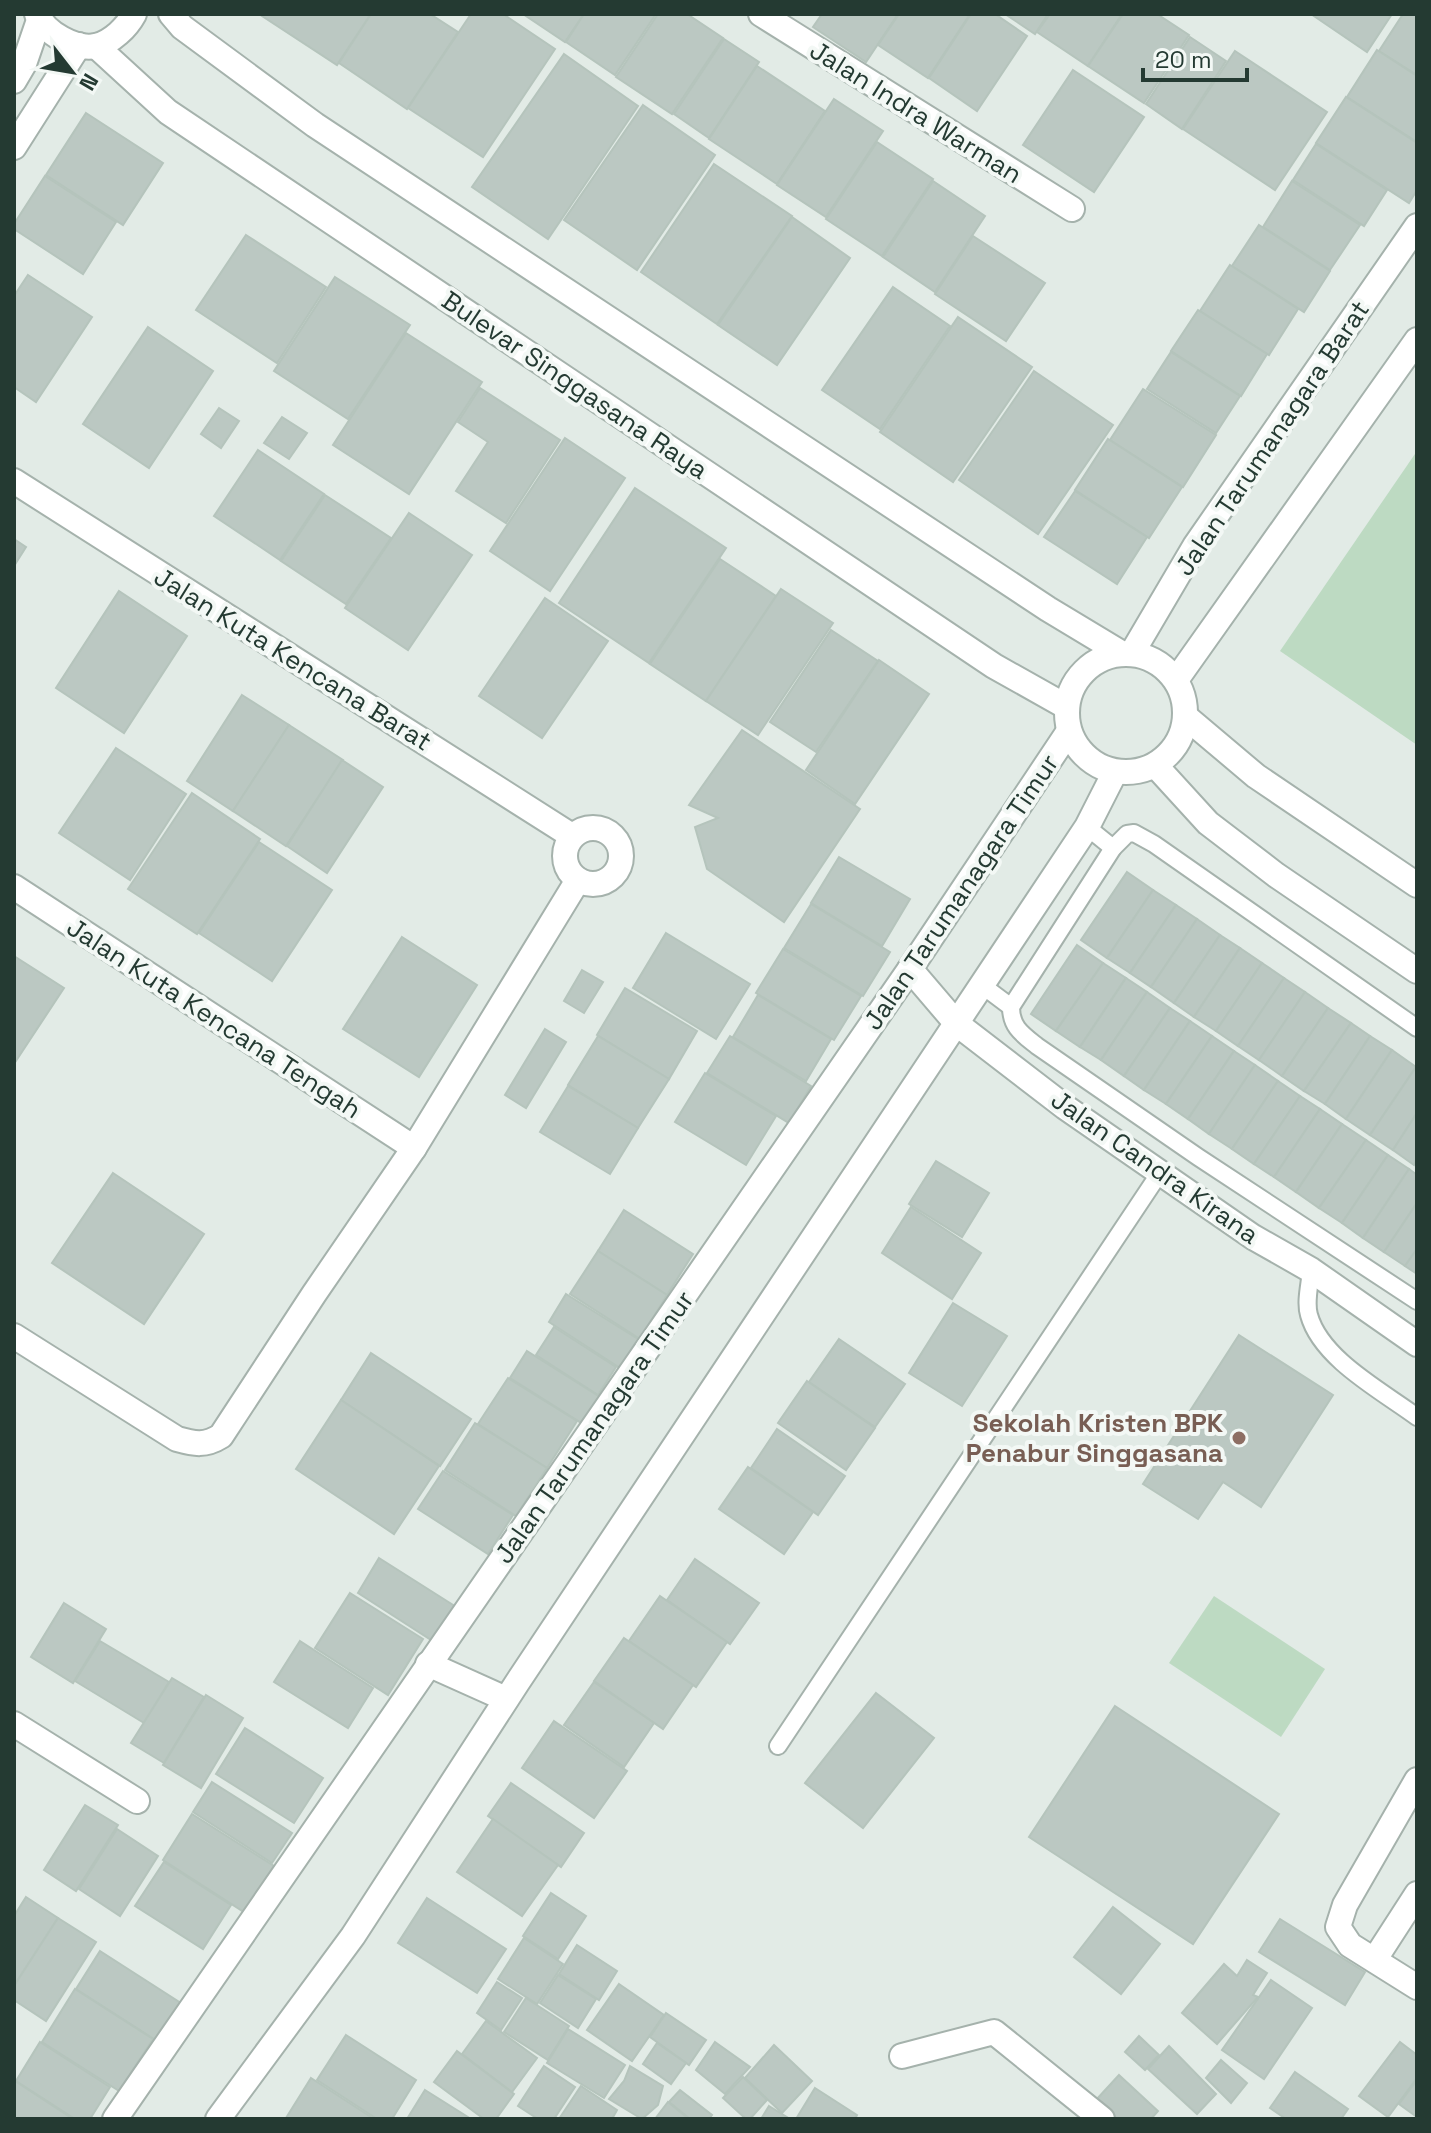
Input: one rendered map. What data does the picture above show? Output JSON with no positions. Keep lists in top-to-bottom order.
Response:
{
  "streets": {
    "street": [
      "Jalan Indra Warman",
      "Bulevar Singgasana Raya",
      "Jalan Tarumanagara Barat",
      "Jalan Kuta Kencana Barat",
      "Jalan Tarumanagara Timur",
      "Jalan Kuta Kencana Tengah",
      "Jalan Candra Kirana"
    ]
  },
  "crossings": [
    ["Bulevar Singgasana Raya", "Jalan Tarumanagara Barat"],
    ["Bulevar Singgasana Raya", "Jalan Tarumanagara Timur"],
    ["Jalan Tarumanagara Barat", "Jalan Tarumanagara Timur"],
    ["Jalan Tarumanagara Timur", "Jalan Candra Kirana"]
  ],
  "places": ["Sekolah Kristen BPK Penabur Singgasana"],
  "scale_bar": "20 m",
  "north": "bottom right"
}
